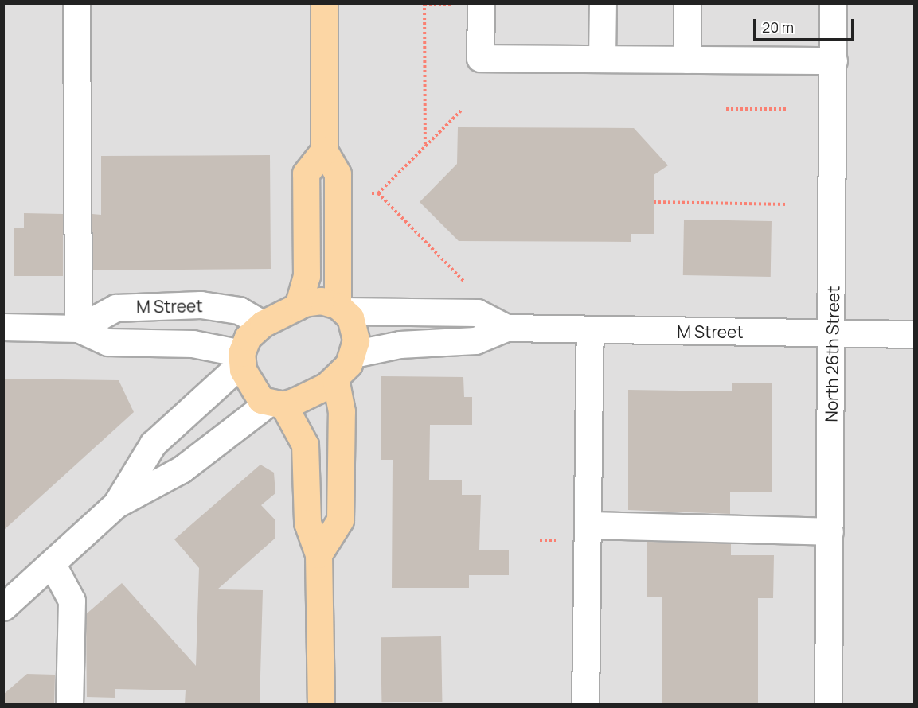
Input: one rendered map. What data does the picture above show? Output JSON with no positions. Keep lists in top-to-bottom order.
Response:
{
  "streets": {
    "street": ["M Street", "North 26th Street"]
  },
  "crossings": [
    ["M Street", "North 26th Street"]
  ],
  "scale_bar": "20 m"
}
